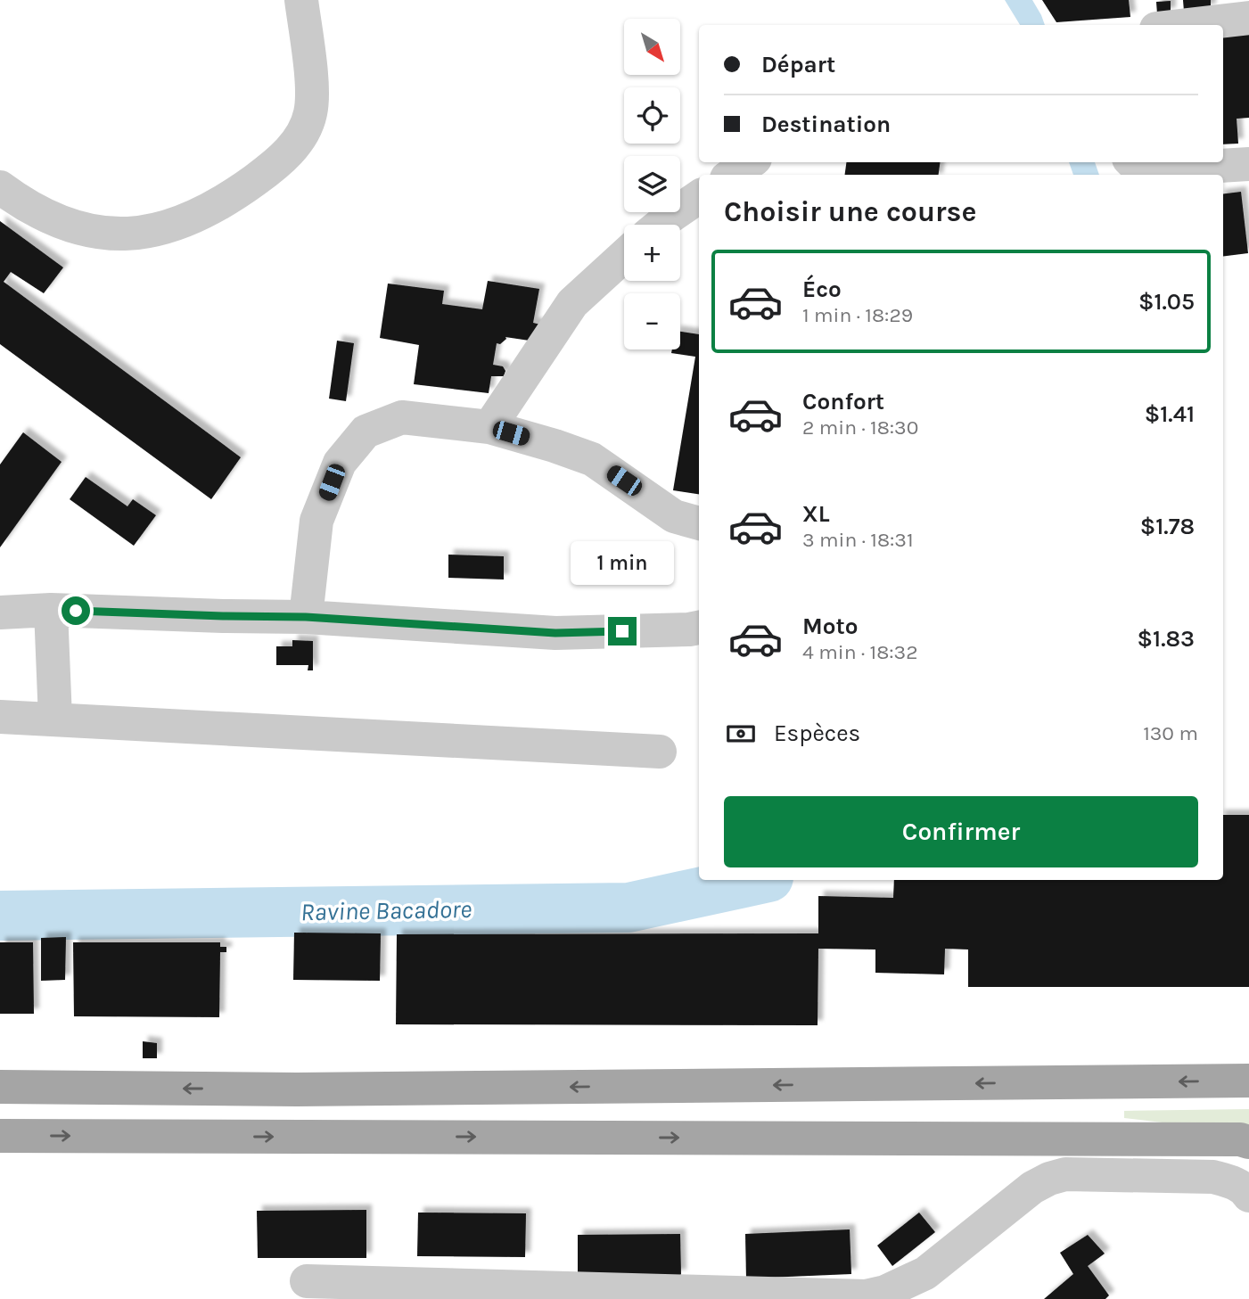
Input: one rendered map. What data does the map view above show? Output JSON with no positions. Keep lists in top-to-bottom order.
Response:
{
  "water": ["Ravine Bacadore"],
  "north": "bottom right",
  "page": {
    "map_buttons": ["+", "−"],
    "banner": ["Départ", "Destination"],
    "heading": "Choisir une course",
    "list": [
      {
        "name": "Éco",
        "note": "1 min · 18:29",
        "value": "$1.05"
      },
      {
        "name": "Confort",
        "note": "2 min · 18:30",
        "value": "$1.41"
      },
      {
        "name": "XL",
        "note": "3 min · 18:31",
        "value": "$1.78"
      },
      {
        "name": "Moto",
        "note": "4 min · 18:32",
        "value": "$1.83"
      }
    ],
    "bubble": "1 min",
    "pay": ["Espèces", "130 m"],
    "buttons": "Confirmer"
  }
}
